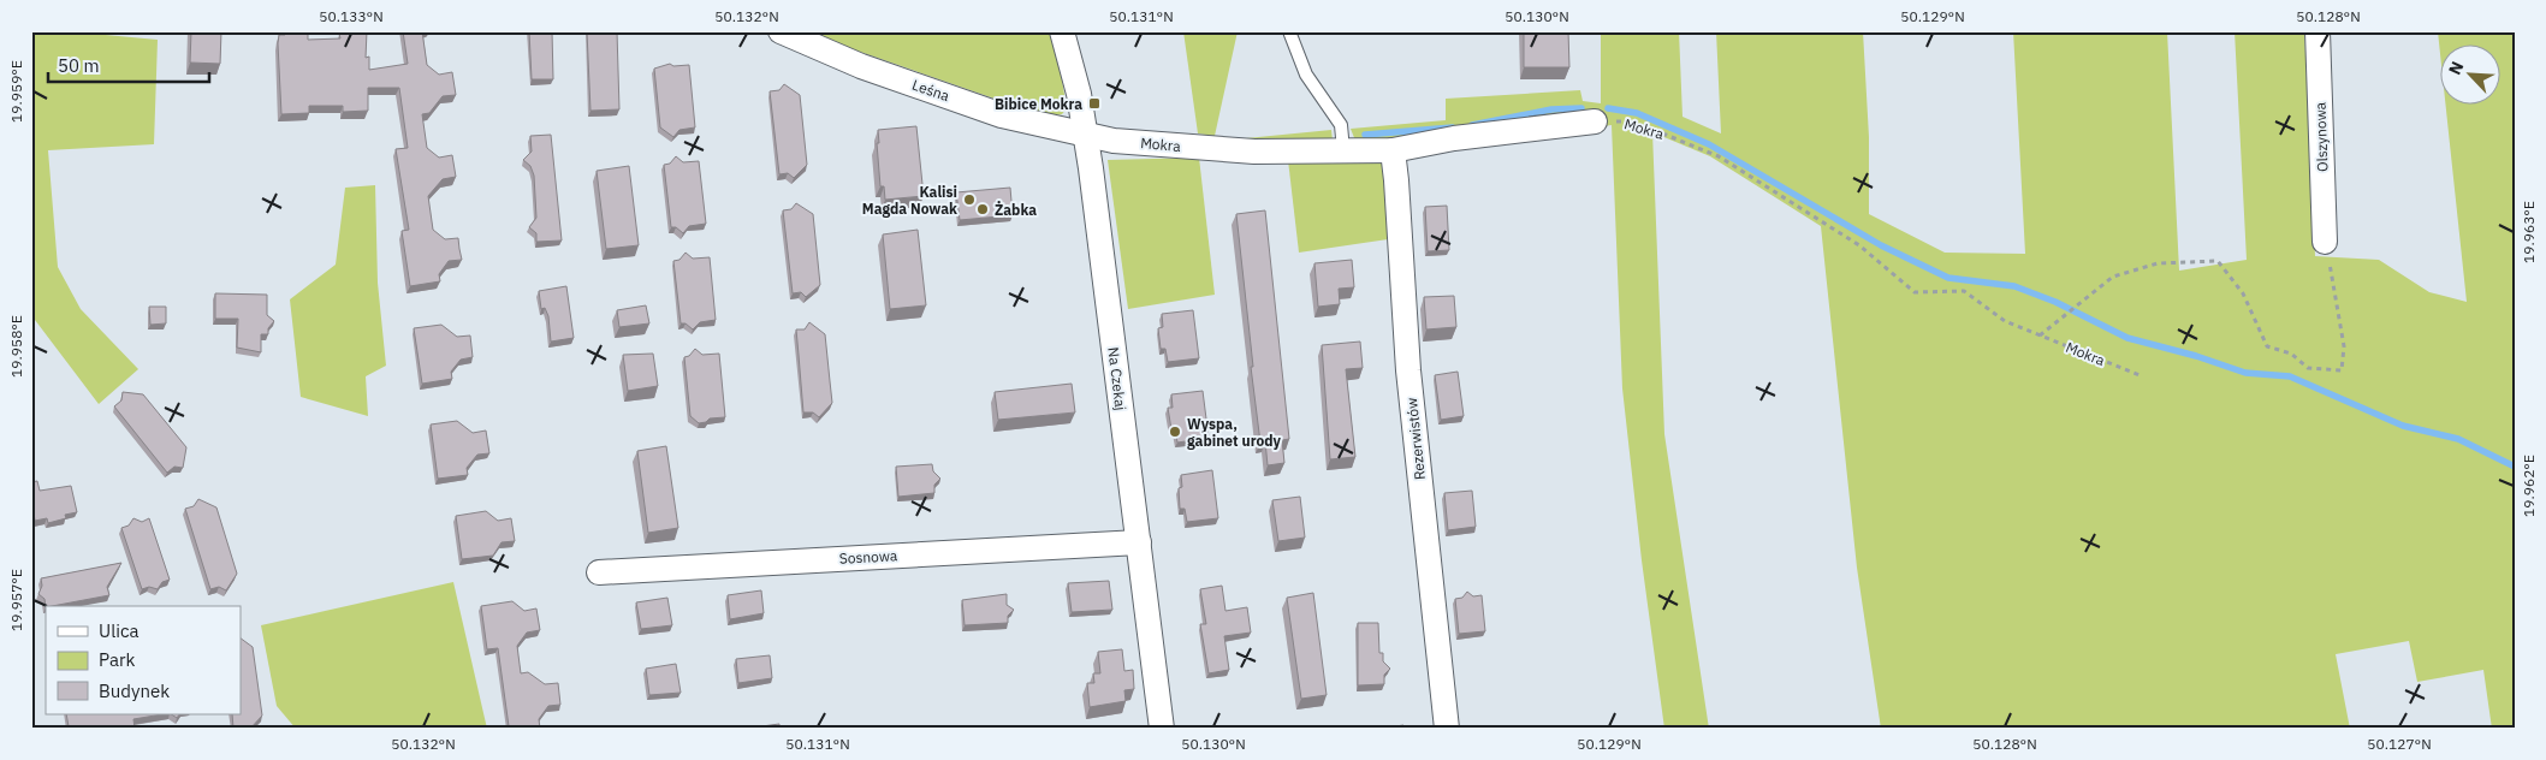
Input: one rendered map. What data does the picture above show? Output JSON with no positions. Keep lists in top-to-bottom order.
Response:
{
  "streets": {
    "street": [
      "Leśna",
      "Mokra",
      "Olszynowa",
      "Na Czekaj",
      "Rezerwistów",
      "Sosnowa"
    ]
  },
  "crossings": [
    ["Leśna", "Mokra"],
    ["Leśna", "Na Czekaj"],
    ["Mokra", "Na Czekaj"],
    ["Mokra", "Rezerwistów"],
    ["Na Czekaj", "Sosnowa"]
  ],
  "places": {
    "transit": ["Bibice Mokra"],
    "other": ["Kalisi Magda Nowak", "Żabka", "Wyspa, gabinet urody"]
  },
  "legend": ["Ulica", "Park", "Budynek"],
  "scale_bar": "50 m",
  "north": "top left",
  "coordinates": [
    "50.133°N",
    "50.132°N",
    "50.131°N",
    "50.130°N",
    "50.129°N",
    "50.128°N",
    "19.959°E",
    "19.963°E",
    "19.958°E",
    "19.962°E",
    "19.957°E",
    "50.127°N"
  ]
}
